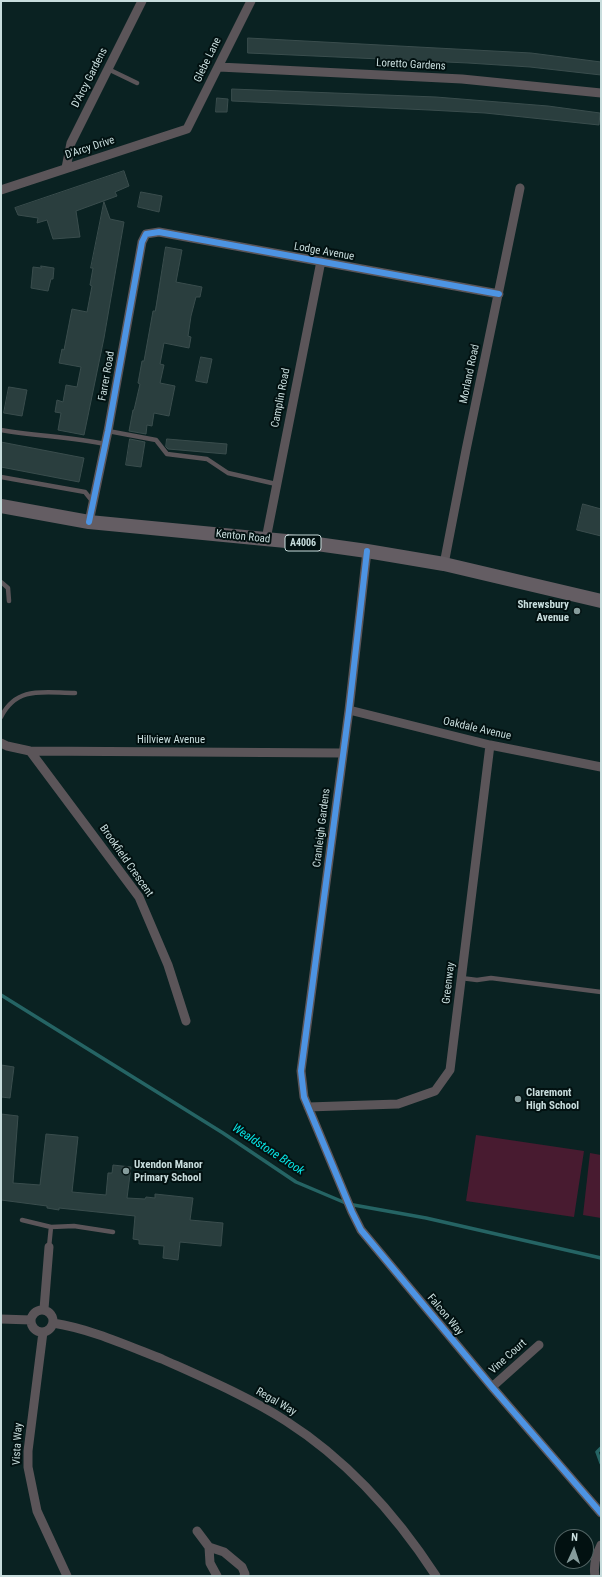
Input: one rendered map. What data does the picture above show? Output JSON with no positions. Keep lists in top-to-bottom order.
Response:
{
  "streets": {
    "main road": ["Kenton Road", "A4006"],
    "street": [
      "Glebe Lane",
      "Loretto Gardens",
      "D'Arcy Gardens",
      "D'Arcy Drive",
      "Lodge Avenue",
      "Morland Road",
      "Farrer Road",
      "Camplin Road",
      "Oakdale Avenue",
      "Hillview Avenue",
      "Cranleigh Gardens",
      "Brookfield Crescent",
      "Greenway",
      "Falcon Way",
      "Vine Court",
      "Regal Way",
      "Vista Way"
    ]
  },
  "crossings": [
    ["Glebe Lane", "Loretto Gardens"],
    ["Glebe Lane", "D'Arcy Drive"],
    ["D'Arcy Gardens", "D'Arcy Drive"],
    ["Lodge Avenue", "Morland Road"],
    ["Lodge Avenue", "Farrer Road"],
    ["Lodge Avenue", "Camplin Road"],
    ["Morland Road", "Kenton Road"],
    ["Farrer Road", "Kenton Road"],
    ["Camplin Road", "Kenton Road"],
    ["Kenton Road", "Cranleigh Gardens"],
    ["Oakdale Avenue", "Cranleigh Gardens"],
    ["Oakdale Avenue", "Greenway"],
    ["Hillview Avenue", "Cranleigh Gardens"],
    ["Hillview Avenue", "Brookfield Crescent"],
    ["Cranleigh Gardens", "Greenway"],
    ["Cranleigh Gardens", "Falcon Way"],
    ["Greenway", "Falcon Way"],
    ["Falcon Way", "Vine Court"],
    ["Regal Way", "Vista Way"]
  ],
  "water": ["Wealdstone Brook"],
  "places": ["Shrewsbury Avenue", "Claremont High School", "Uxendon Manor Primary School"],
  "north": "top"
}
